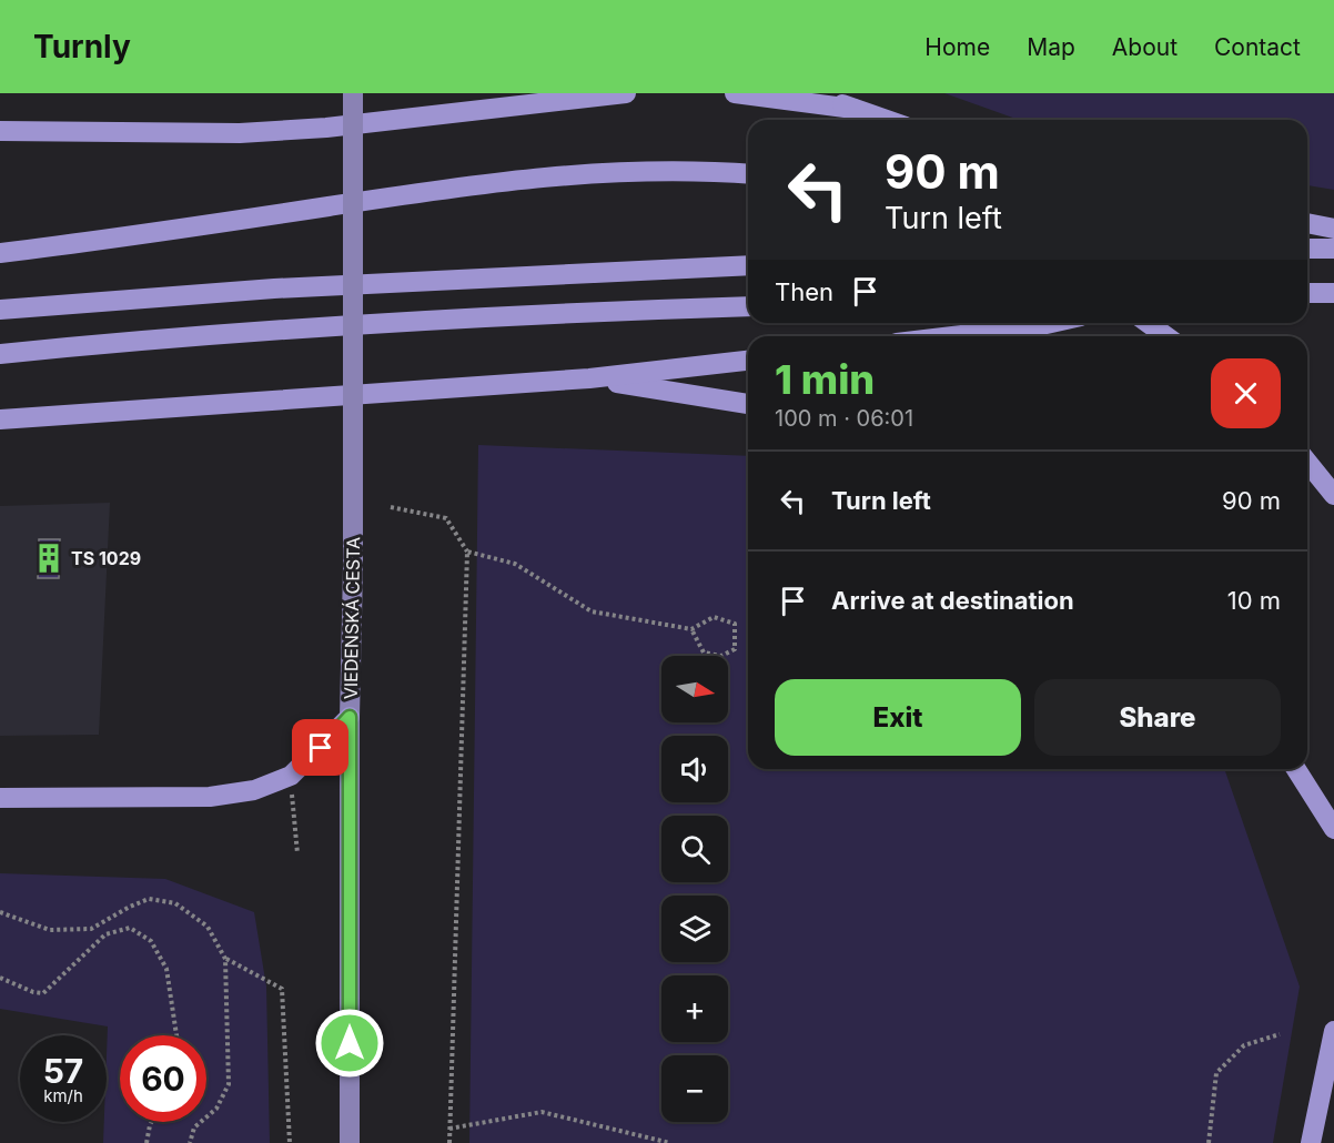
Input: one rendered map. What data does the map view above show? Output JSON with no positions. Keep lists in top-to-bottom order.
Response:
{
  "streets": {
    "main road": ["VIEDENSKÁ CESTA"]
  },
  "places": {
    "building": ["TS 1029"]
  },
  "north": "right",
  "page": {
    "header": "Turnly",
    "nav": [
      "Home",
      "Map",
      "About",
      "Contact"
    ],
    "turn": ["90 m", "Turn left"],
    "then": "Then",
    "heading": ["1 min", "100 m · 06:01"],
    "list": [
      {
        "name": "Turn left",
        "value": "90 m"
      },
      {
        "name": "Arrive at destination",
        "value": "10 m"
      }
    ],
    "map_buttons": ["+", "−"],
    "buttons": ["Exit", "Share"],
    "speed": "57 km/h",
    "limit": "60"
  }
}
